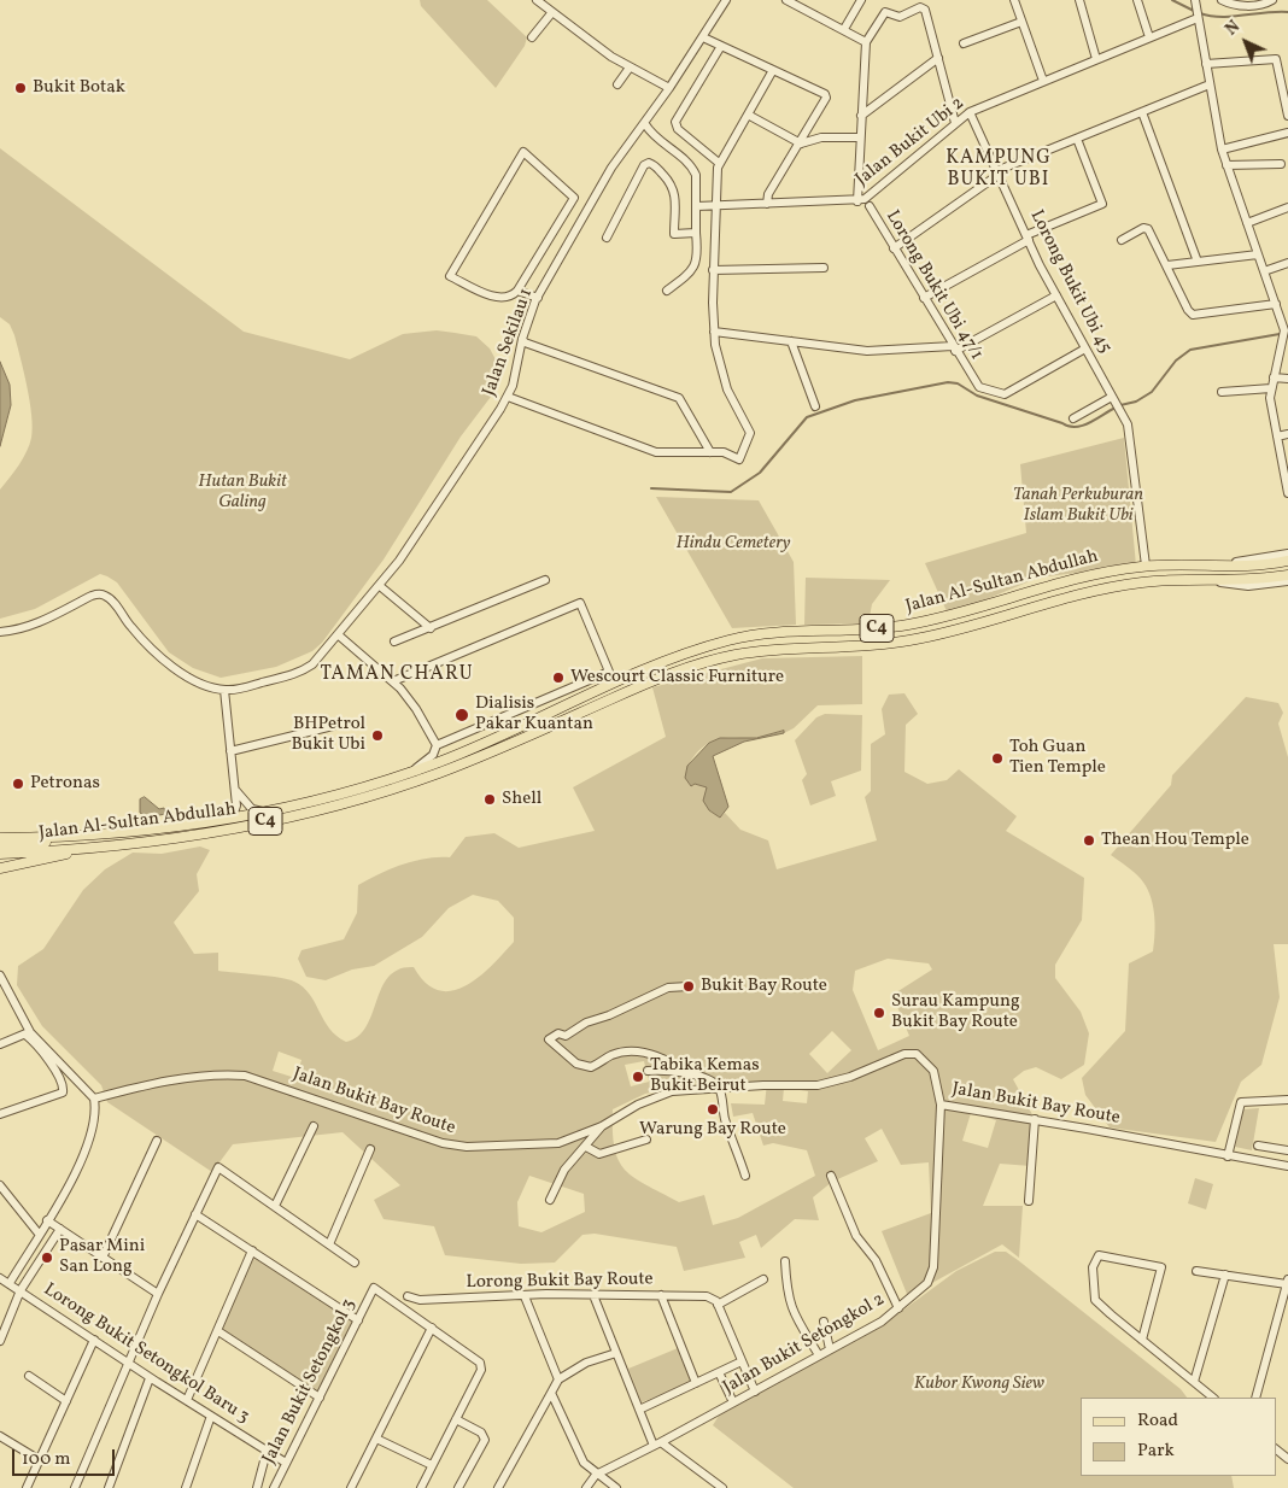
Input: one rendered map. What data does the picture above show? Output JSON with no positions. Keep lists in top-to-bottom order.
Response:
{
  "streets": {
    "main road": ["Jalan Al-Sultan Abdullah", "C4"],
    "street": [
      "Jalan Bukit Ubi 2",
      "Lorong Bukit Ubi 45",
      "Lorong Bukit Ubi 47/1",
      "Jalan Sekilau 1",
      "Jalan Bukit Bay Route",
      "Lorong Bukit Bay Route",
      "Jalan Bukit Setongkol 2",
      "Lorong Bukit Setongkol Baru 3",
      "Jalan Bukit Setongkol 3"
    ]
  },
  "crossings": [
    ["Jalan Bukit Ubi 2", "Lorong Bukit Ubi 45"],
    ["Lorong Bukit Ubi 45", "Lorong Bukit Ubi 47/1"],
    ["Lorong Bukit Ubi 45", "Jalan Al-Sultan Abdullah"],
    ["Jalan Al-Sultan Abdullah", "C4"],
    ["Jalan Bukit Bay Route", "Jalan Bukit Setongkol 2"],
    ["Lorong Bukit Setongkol Baru 3", "Jalan Bukit Setongkol 3"]
  ],
  "districts": ["KAMPUNG BUKIT UBI", "TAMAN CHARU"],
  "parks": [
    "Hutan Bukit Galing",
    "Tanah Perkuburan Islam Bukit Ubi",
    "Hindu Cemetery",
    "Kubor Kwong Siew"
  ],
  "places": [
    "Bukit Botak",
    "Wescourt Classic Furniture",
    "Dialisis Pakar Kuantan",
    "BHPetrol Bukit Ubi",
    "Toh Guan Tien Temple",
    "Petronas",
    "Shell",
    "Thean Hou Temple",
    "Bukit Bay Route",
    "Surau Kampung Bukit Bay Route",
    "Tabika Kemas Bukit Beirut",
    "Warung Bay Route",
    "Pasar Mini San Long"
  ],
  "legend": ["Road", "Park"],
  "scale_bar": "100 m",
  "north": "top left"
}
